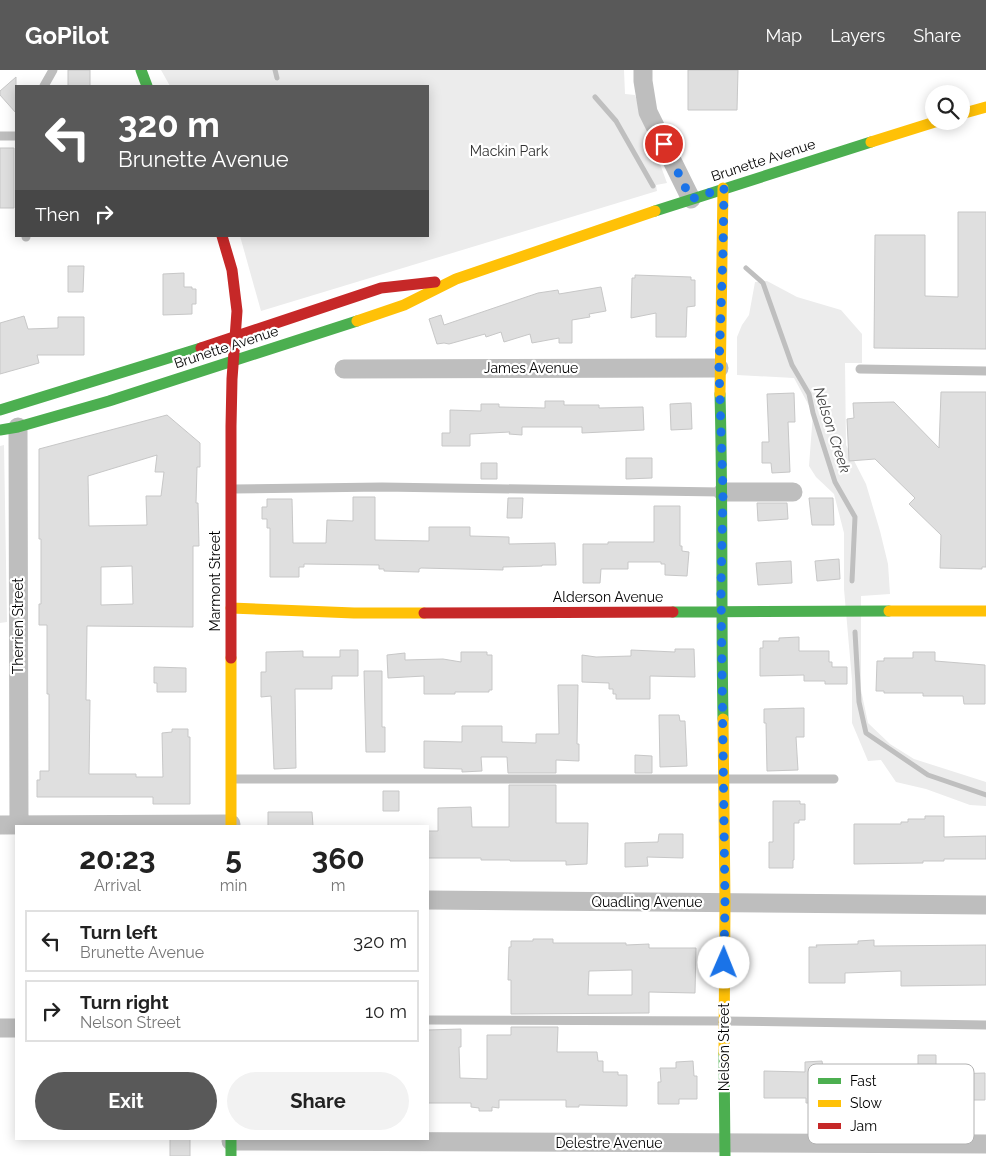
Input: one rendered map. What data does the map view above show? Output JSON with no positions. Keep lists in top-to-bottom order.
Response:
{
  "streets": {
    "main road": [
      "Brunette Avenue",
      "Marmont Street",
      "Alderson Avenue",
      "Nelson Street"
    ],
    "street": [
      "James Avenue",
      "Therrien Street",
      "Quadling Avenue",
      "Delestre Avenue"
    ]
  },
  "crossings": [
    ["Brunette Avenue", "Marmont Street"],
    ["Brunette Avenue", "Therrien Street"],
    ["Brunette Avenue", "Nelson Street"],
    ["James Avenue", "Nelson Street"],
    ["Marmont Street", "Alderson Avenue"],
    ["Alderson Avenue", "Nelson Street"],
    ["Quadling Avenue", "Nelson Street"],
    ["Nelson Street", "Delestre Avenue"]
  ],
  "water": ["Nelson Creek"],
  "parks": ["Mackin Park"],
  "legend": ["Fast", "Slow", "Jam"],
  "page": {
    "header": "GoPilot",
    "nav": ["Map", "Layers", "Share"],
    "turn": ["320 m", "Brunette Avenue"],
    "then": "Then",
    "eta": [
      "20:23",
      "Arrival",
      "5",
      "min",
      "360",
      "m"
    ],
    "list": [
      {
        "name": "Turn left",
        "note": "Brunette Avenue",
        "value": "320 m"
      },
      {
        "name": "Turn right",
        "note": "Nelson Street",
        "value": "10 m"
      }
    ],
    "buttons": ["Exit", "Share"]
  }
}
